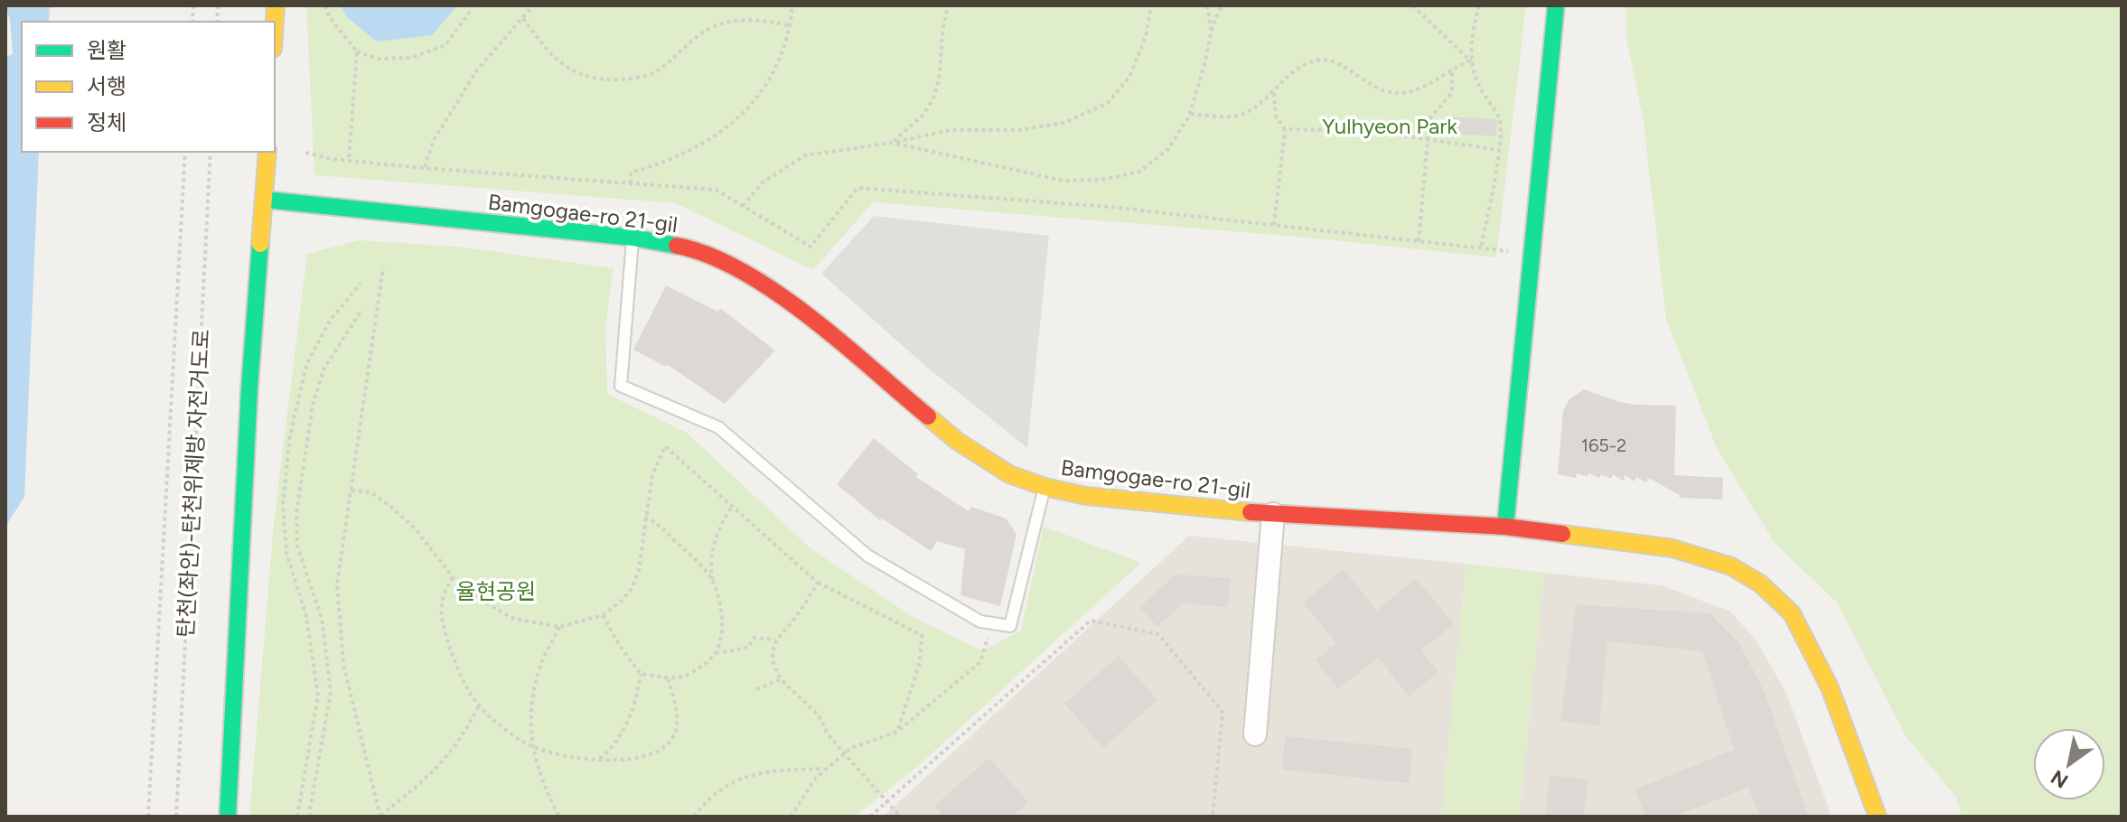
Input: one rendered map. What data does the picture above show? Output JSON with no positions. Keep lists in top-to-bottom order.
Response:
{
  "streets": {
    "street": ["Bamgogae-ro 21-gil"],
    "path": ["탄천(좌안)-탄천위제방 자전거도로"]
  },
  "parks": ["Yulhyeon Park", "율현공원"],
  "house_numbers": ["165-2"],
  "legend": ["원활", "서행", "정체"],
  "north": "bottom left"
}
